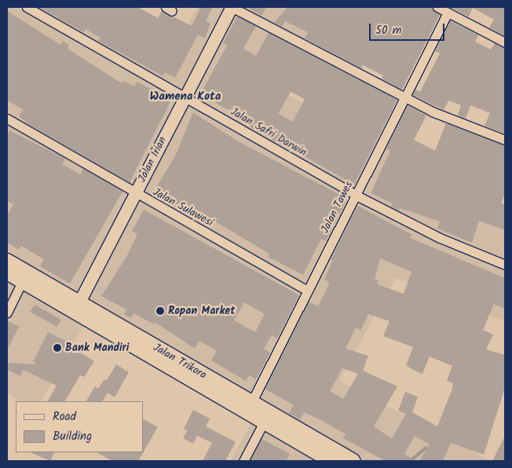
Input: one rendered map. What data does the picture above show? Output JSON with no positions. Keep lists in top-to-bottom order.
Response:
{
  "streets": {
    "highway": ["Jalan Trikora"],
    "main road": ["Jalan Irian"],
    "street": ["Jalan Safri Darwin", "Jalan Sulawesi", "Jalan Tawes"]
  },
  "crossings": [
    ["Jalan Safri Darwin", "Jalan Irian"],
    ["Jalan Safri Darwin", "Jalan Tawes"],
    ["Jalan Irian", "Jalan Sulawesi"],
    ["Jalan Irian", "Jalan Trikora"],
    ["Jalan Sulawesi", "Jalan Tawes"],
    ["Jalan Tawes", "Jalan Trikora"]
  ],
  "districts": ["Wamena Kota"],
  "places": ["Ropan Market", "Bank Mandiri"],
  "legend": ["Road", "Building"],
  "scale_bar": "50 m"
}
